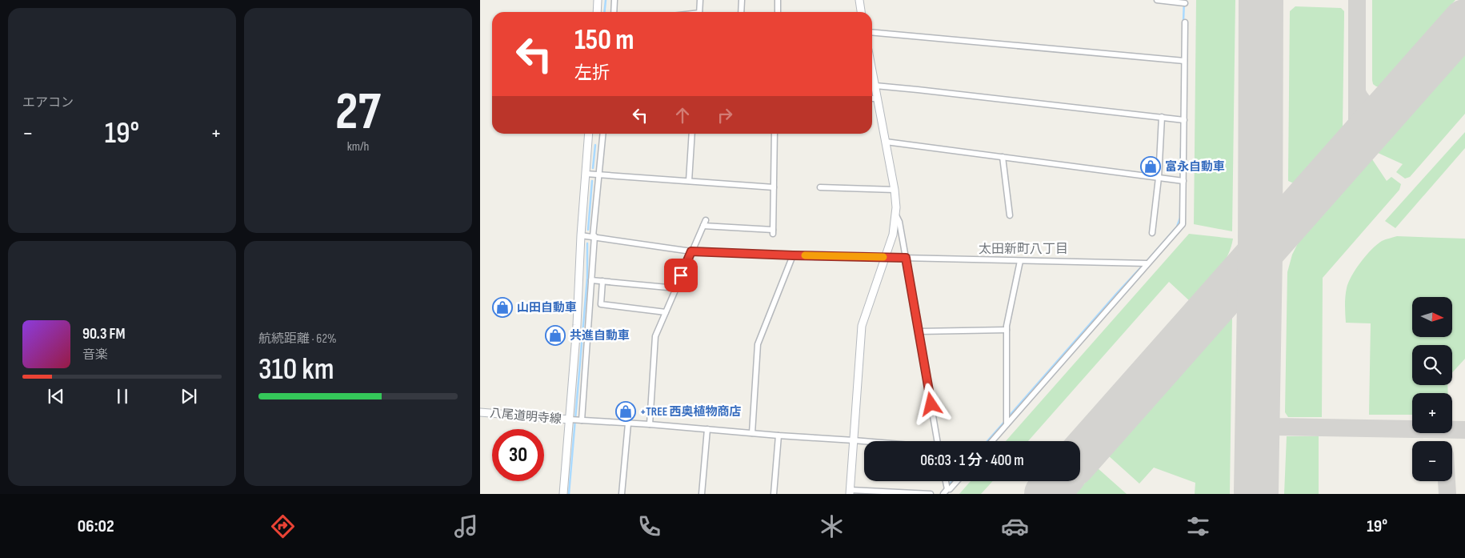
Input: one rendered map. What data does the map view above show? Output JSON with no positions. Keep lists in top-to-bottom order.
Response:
{
  "streets": {
    "street": ["八尾道明寺線"]
  },
  "districts": ["太田新町八丁目"],
  "places": {
    "shop": [
      "富永自動車",
      "山田自動車",
      "共進自動車",
      "+TREE 西奥植物商店"
    ]
  },
  "north": "right",
  "page": {
    "tile": [
      "エアコン",
      ["27", "km/h"],
      ["航続距離 · 62%", "310 km"]
    ],
    "turn": ["150 m", "左折"],
    "heat": ["−", "19°", "+"],
    "map_buttons": ["+", "−"],
    "song": ["90.3 FM", "音楽"],
    "limit": "30",
    "trip": "06:03 · 1 分 · 400 m",
    "tabs": ["06:02", "19°"]
  }
}
